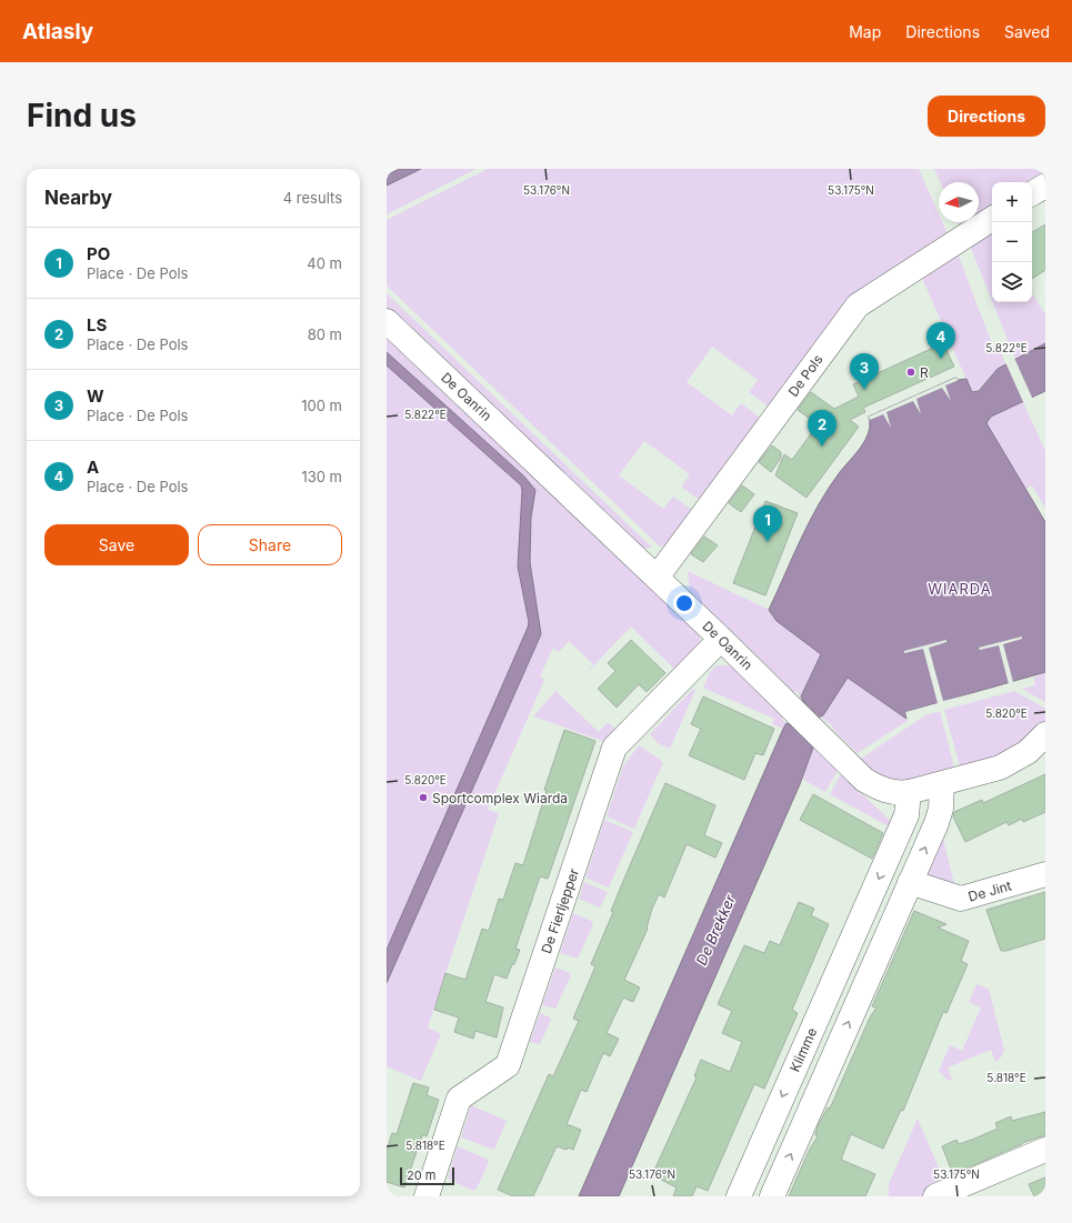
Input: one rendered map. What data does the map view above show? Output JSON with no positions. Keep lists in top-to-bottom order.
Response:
{
  "streets": {
    "street": [
      "De Pols",
      "De Oanrin",
      "De Jint",
      "De Fierljepper",
      "Klimme"
    ]
  },
  "crossings": [
    ["De Pols", "De Oanrin"],
    ["De Oanrin", "De Fierljepper"],
    ["De Oanrin", "Klimme"]
  ],
  "districts": ["WIARDA"],
  "water": ["De Brekker"],
  "places": ["R", "Sportcomplex Wiarda"],
  "scale_bar": "20 m",
  "north": "left",
  "page": {
    "header": "Atlasly",
    "nav": ["Map", "Directions", "Saved"],
    "buttons": [
      "Directions",
      ["Save", "Share"]
    ],
    "title": "Find us",
    "heading": ["Nearby", "4 results"],
    "map_buttons": ["+", "−"],
    "list": [
      {
        "mark": "1",
        "name": "PO",
        "note": "Place · De Pols",
        "value": "40 m"
      },
      {
        "mark": "2",
        "name": "LS",
        "note": "Place · De Pols",
        "value": "80 m"
      },
      {
        "mark": "3",
        "name": "W",
        "note": "Place · De Pols",
        "value": "100 m"
      },
      {
        "mark": "4",
        "name": "A",
        "note": "Place · De Pols",
        "value": "130 m"
      }
    ],
    "pins": [
      "4",
      "3",
      "2",
      "1"
    ],
    "scale": "20 m"
  },
  "coordinates": [
    "53.176°N",
    "53.175°N",
    "5.822°E",
    "5.820°E",
    "5.818°E"
  ]
}
